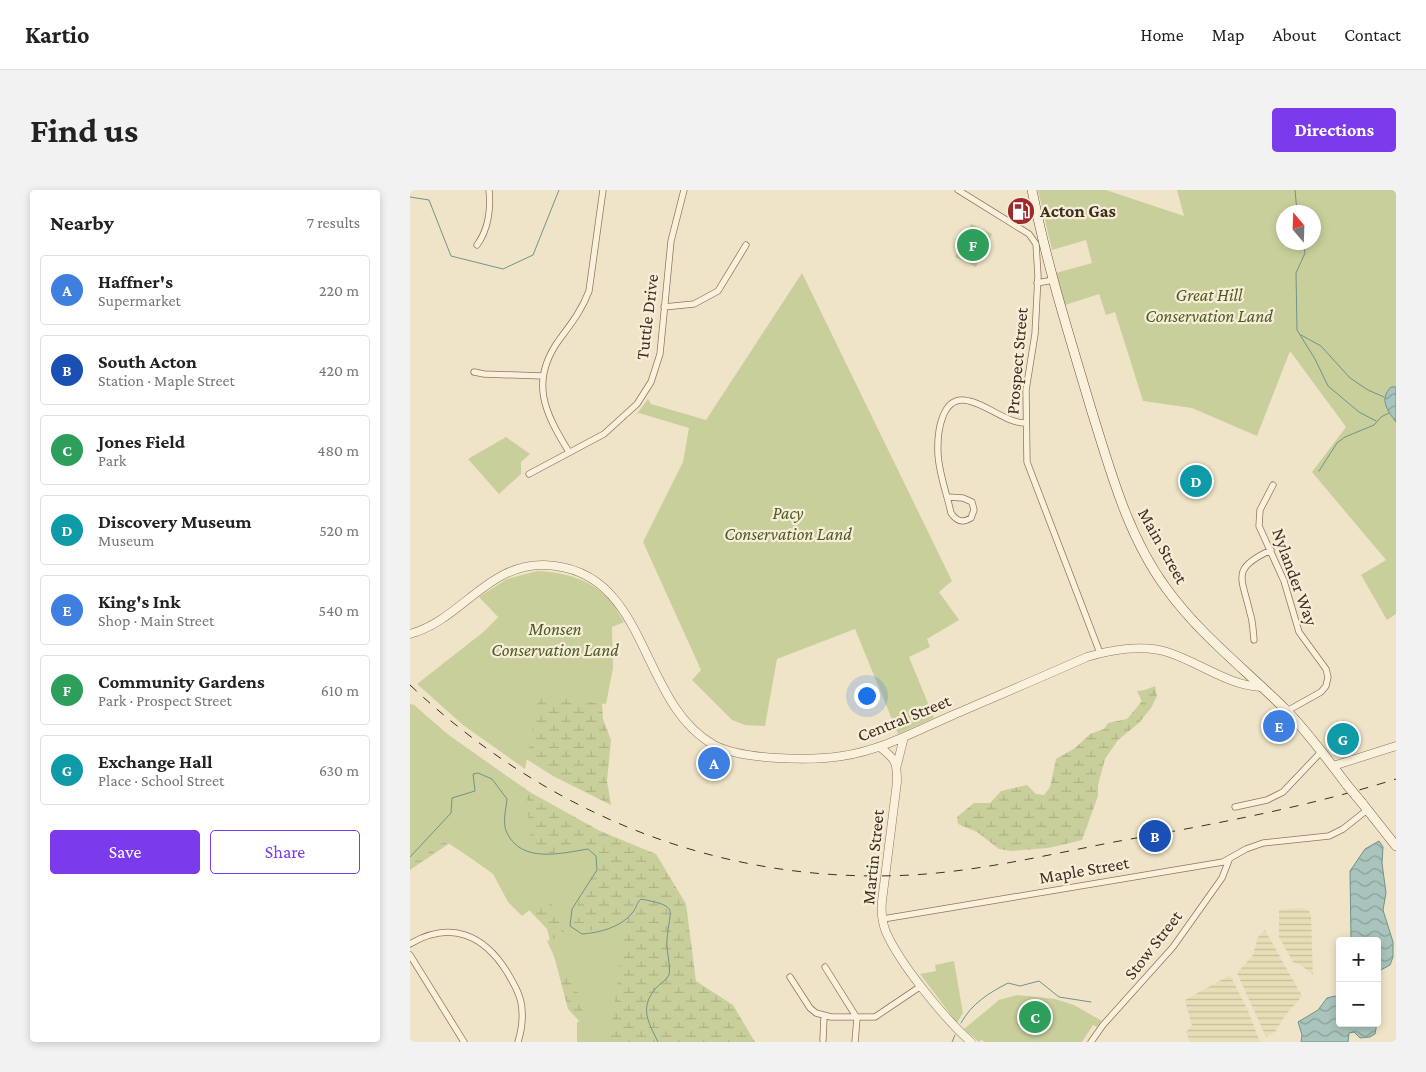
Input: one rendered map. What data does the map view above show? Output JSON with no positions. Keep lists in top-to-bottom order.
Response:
{
  "streets": {
    "main road": ["Main Street"],
    "street": [
      "Tuttle Drive",
      "Prospect Street",
      "Nylander Way",
      "Central Street",
      "Martin Street",
      "Maple Street",
      "Stow Street"
    ]
  },
  "crossings": [
    ["Prospect Street", "Central Street"],
    ["Main Street", "Nylander Way"],
    ["Main Street", "Central Street"],
    ["Main Street", "Maple Street"],
    ["Central Street", "Martin Street"],
    ["Martin Street", "Maple Street"],
    ["Maple Street", "Stow Street"]
  ],
  "parks": ["Great Hill Conservation Land", "Pacy Conservation Land", "Monsen Conservation Land"],
  "places": {
    "fuel station": ["Acton Gas"]
  },
  "north": "top",
  "page": {
    "header": "Kartio",
    "nav": [
      "Home",
      "Map",
      "About",
      "Contact"
    ],
    "buttons": [
      "Directions",
      ["Save", "Share"]
    ],
    "title": "Find us",
    "heading": ["Nearby", "7 results"],
    "pins": [
      "F",
      "D",
      "E",
      "G",
      "A",
      "B",
      "C"
    ],
    "list": [
      {
        "mark": "A",
        "name": "Haffner's",
        "note": "Supermarket",
        "value": "220 m"
      },
      {
        "mark": "B",
        "name": "South Acton",
        "note": "Station · Maple Street",
        "value": "420 m"
      },
      {
        "mark": "C",
        "name": "Jones Field",
        "note": "Park",
        "value": "480 m"
      },
      {
        "mark": "D",
        "name": "Discovery Museum",
        "note": "Museum",
        "value": "520 m"
      },
      {
        "mark": "E",
        "name": "King's Ink",
        "note": "Shop · Main Street",
        "value": "540 m"
      },
      {
        "mark": "F",
        "name": "Community Gardens",
        "note": "Park · Prospect Street",
        "value": "610 m"
      },
      {
        "mark": "G",
        "name": "Exchange Hall",
        "note": "Place · School Street",
        "value": "630 m"
      }
    ],
    "map_buttons": ["+", "−"]
  }
}
